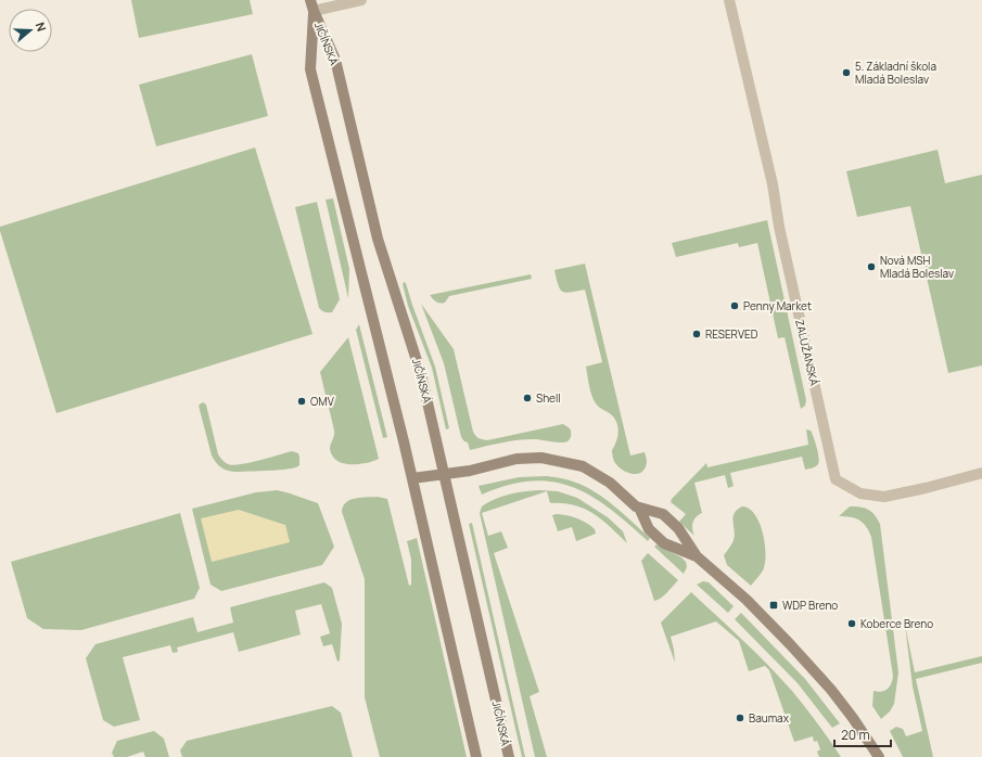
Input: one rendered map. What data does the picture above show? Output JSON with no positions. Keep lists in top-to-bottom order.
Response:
{
  "streets": {
    "street": ["JIČÍNSKÁ", "ZALUŽANSKÁ"]
  },
  "places": {
    "other": [
      "5. Základní škola Mladá Boleslav",
      "Nová MSH Mladá Boleslav",
      "Penny Market",
      "RESERVED",
      "Shell",
      "OMV",
      "Koberce Breno",
      "Baumax"
    ],
    "transit": ["WDP Breno"]
  },
  "scale_bar": "20 m",
  "north": "right"
}
